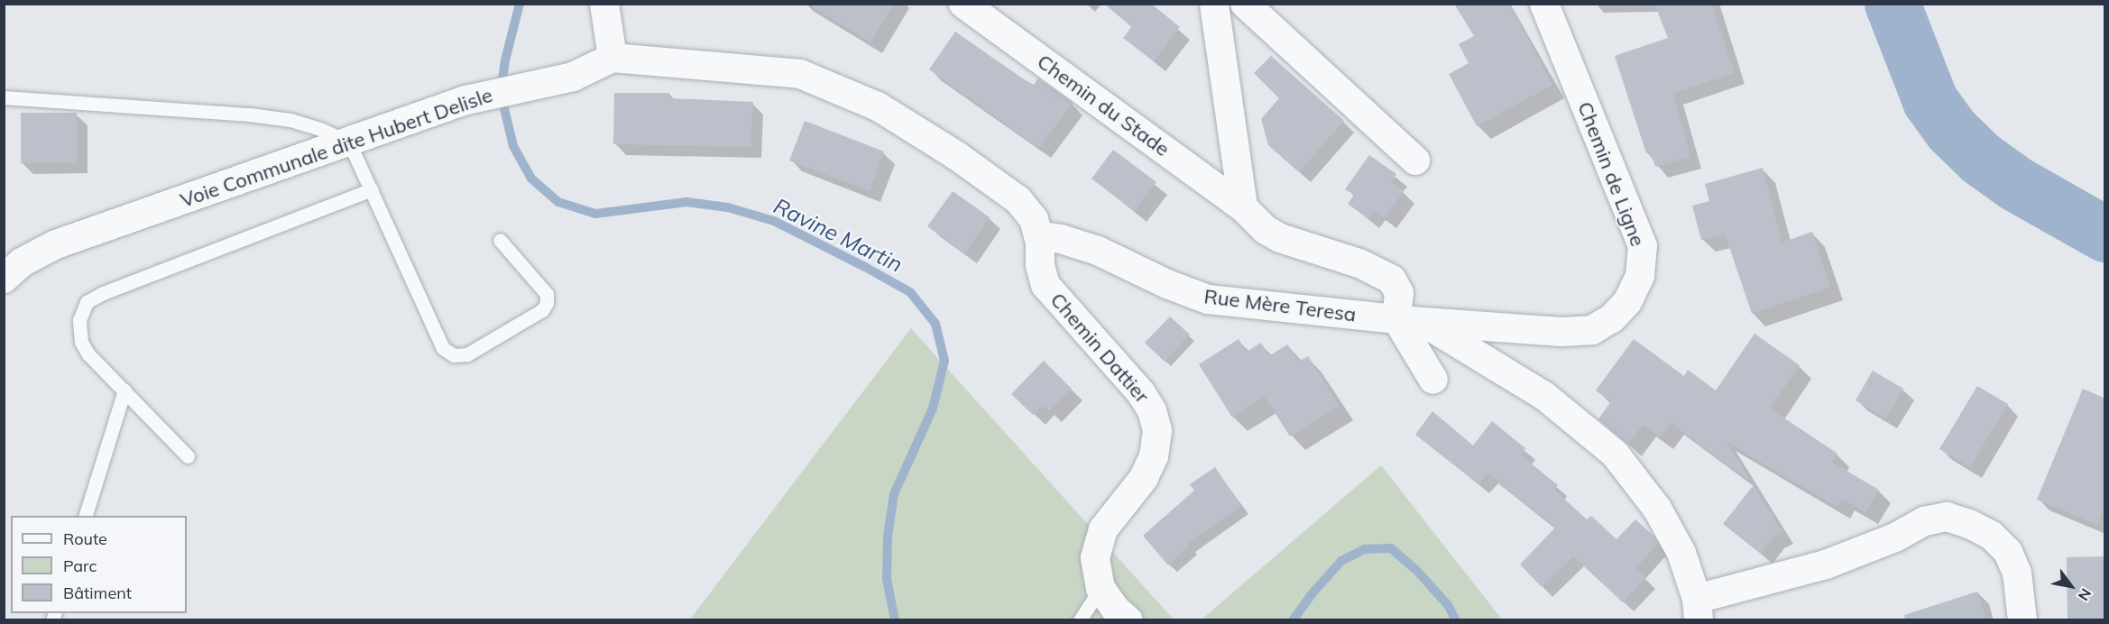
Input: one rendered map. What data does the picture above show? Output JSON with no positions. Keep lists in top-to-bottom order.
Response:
{
  "streets": {
    "street": [
      "Chemin du Stade",
      "Voie Communale dite Hubert Delisle",
      "Chemin de Ligne",
      "Rue Mère Teresa",
      "Chemin Dattier"
    ]
  },
  "crossings": [
    ["Chemin du Stade", "Chemin de Ligne"],
    ["Chemin du Stade", "Rue Mère Teresa"],
    ["Chemin de Ligne", "Rue Mère Teresa"],
    ["Rue Mère Teresa", "Chemin Dattier"]
  ],
  "water": ["Ravine Martin"],
  "legend": ["Route", "Parc", "Bâtiment"],
  "north": "bottom right"
}
